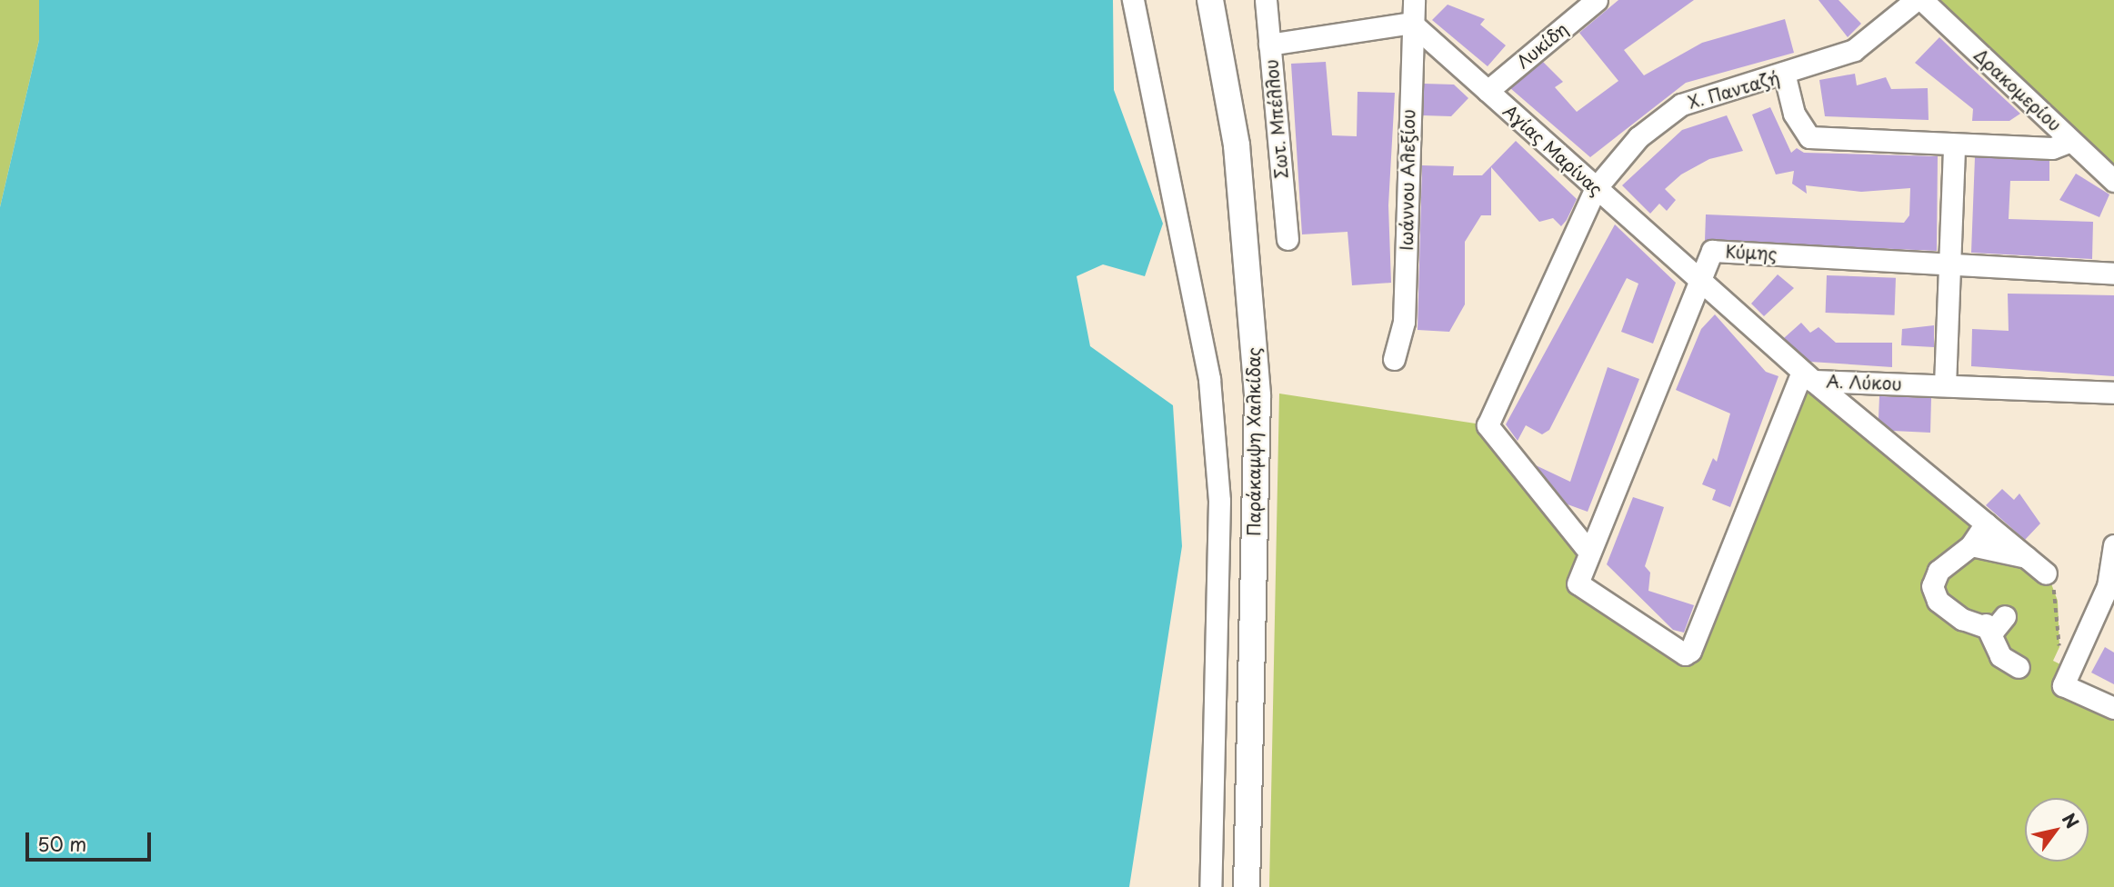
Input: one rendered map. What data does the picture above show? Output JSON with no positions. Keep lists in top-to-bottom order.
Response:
{
  "streets": {
    "main road": ["Παράκαμψη Χαλκίδας"],
    "street": [
      "Λυκίδη",
      "Χ. Πανταζή",
      "Δρακομερίου",
      "Σωτ. Μπέλλου",
      "Αγίας Μαρίνας",
      "Ιωάννου Αλεξίου",
      "Κύμης",
      "Α. Λύκου"
    ]
  },
  "crossings": [
    ["Λυκίδη", "Αγίας Μαρίνας"],
    ["Χ. Πανταζή", "Αγίας Μαρίνας"],
    ["Χ. Πανταζή", "Κύμης"],
    ["Αγίας Μαρίνας", "Ιωάννου Αλεξίου"],
    ["Αγίας Μαρίνας", "Κύμης"],
    ["Αγίας Μαρίνας", "Α. Λύκου"],
    ["Κύμης", "Α. Λύκου"]
  ],
  "scale_bar": "50 m",
  "north": "top right"
}
